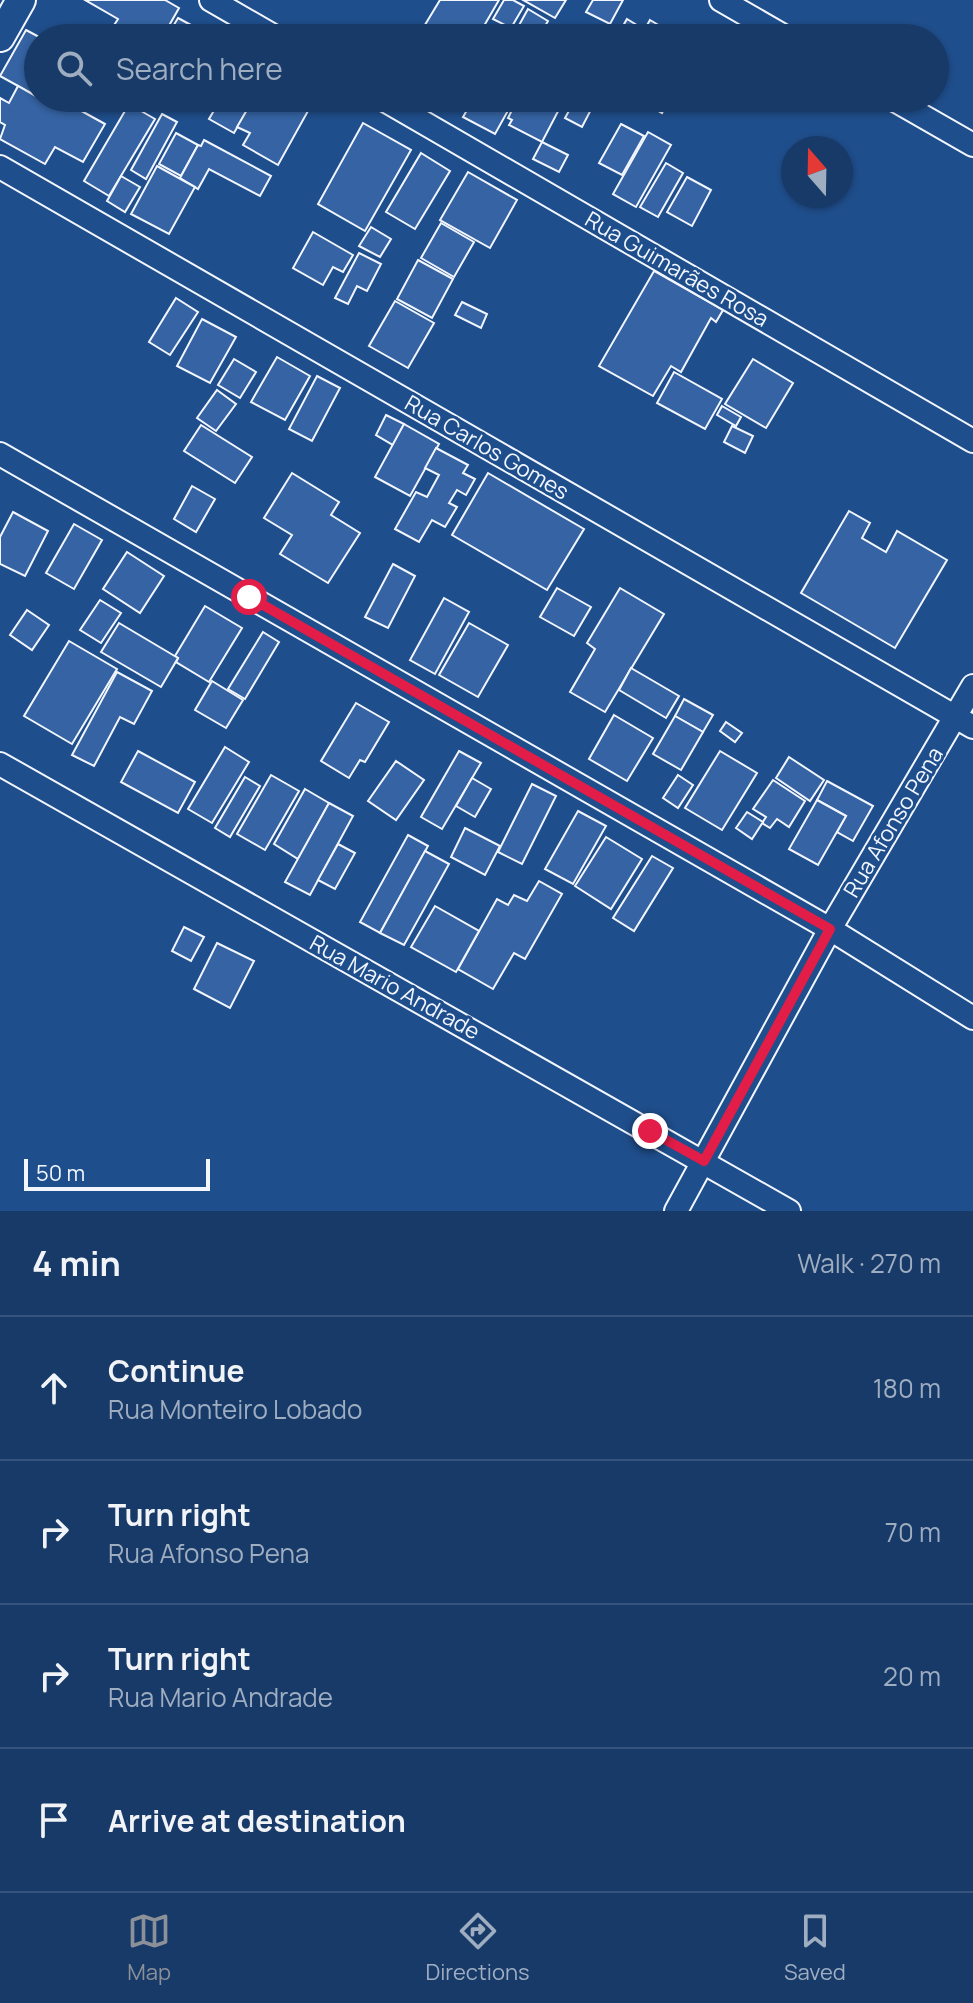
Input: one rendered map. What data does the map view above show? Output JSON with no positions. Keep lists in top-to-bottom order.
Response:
{
  "streets": {
    "street": [
      "Rua Guimarães Rosa",
      "Rua Carlos Gomes",
      "Rua Afonso Pena",
      "Rua Mario Andrade"
    ]
  },
  "crossings": [
    ["Rua Carlos Gomes", "Rua Afonso Pena"],
    ["Rua Afonso Pena", "Rua Mario Andrade"]
  ],
  "scale_bar": "50 m",
  "north": "top",
  "page": {
    "search": "Search here",
    "scale": "50 m",
    "heading": ["4 min", "Walk · 270 m"],
    "list": [
      ["Continue", "Rua Monteiro Lobado", "180 m"],
      ["Turn right", "Rua Afonso Pena", "70 m"],
      ["Turn right", "Rua Mario Andrade", "20 m"],
      "Arrive at destination"
    ],
    "nav": ["Map", "Directions", "Saved"]
  }
}
